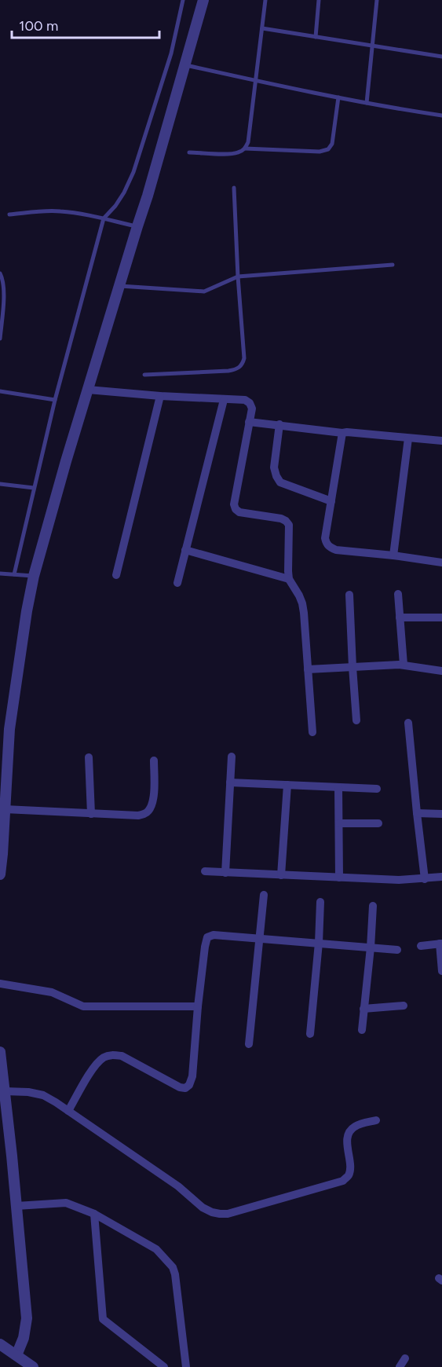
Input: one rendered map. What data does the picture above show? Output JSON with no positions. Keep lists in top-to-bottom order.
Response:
{
  "scale_bar": "100 m"
}
